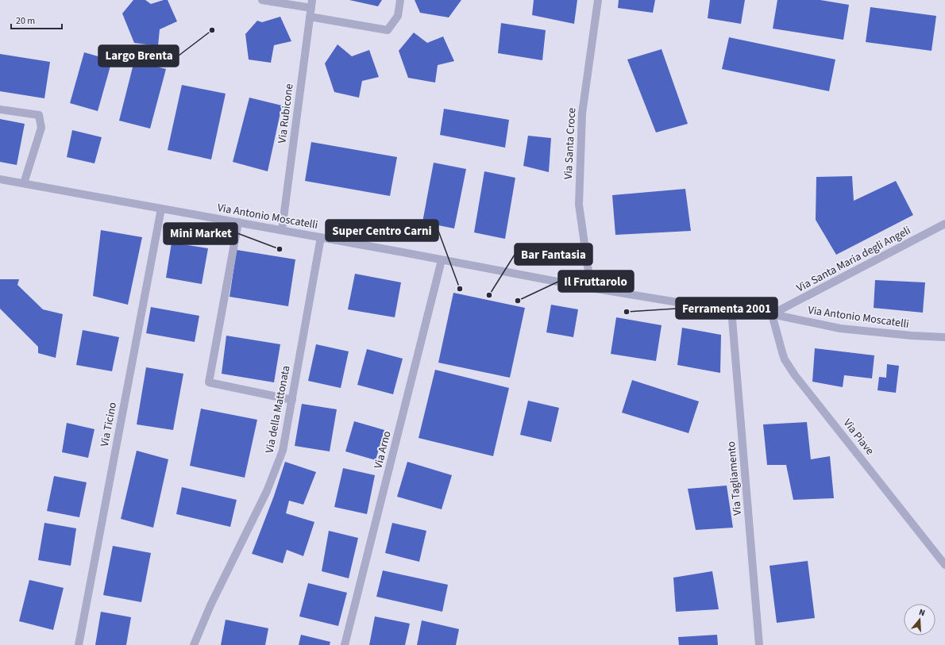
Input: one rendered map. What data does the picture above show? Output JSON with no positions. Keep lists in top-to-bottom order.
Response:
{
  "streets": {
    "street": [
      "Via Rubicone",
      "Via Santa Croce",
      "Via Antonio Moscatelli",
      "Via Santa Maria degli Angeli",
      "Via della Mattonata",
      "Via Ticino",
      "Via Piave",
      "Via Arno",
      "Via Tagliamento"
    ]
  },
  "crossings": [
    ["Via Rubicone", "Via Antonio Moscatelli"],
    ["Via Santa Croce", "Via Antonio Moscatelli"],
    ["Via Antonio Moscatelli", "Via Santa Maria degli Angeli"],
    ["Via Antonio Moscatelli", "Via della Mattonata"],
    ["Via Antonio Moscatelli", "Via Ticino"],
    ["Via Antonio Moscatelli", "Via Piave"],
    ["Via Antonio Moscatelli", "Via Arno"],
    ["Via Antonio Moscatelli", "Via Tagliamento"],
    ["Via Santa Maria degli Angeli", "Via Piave"]
  ],
  "places": [
    "Largo Brenta",
    "Mini Market",
    "Super Centro Carni",
    "Bar Fantasia",
    "Il Fruttarolo",
    "Ferramenta 2001"
  ],
  "scale_bar": "20 m",
  "north": "top"
}
